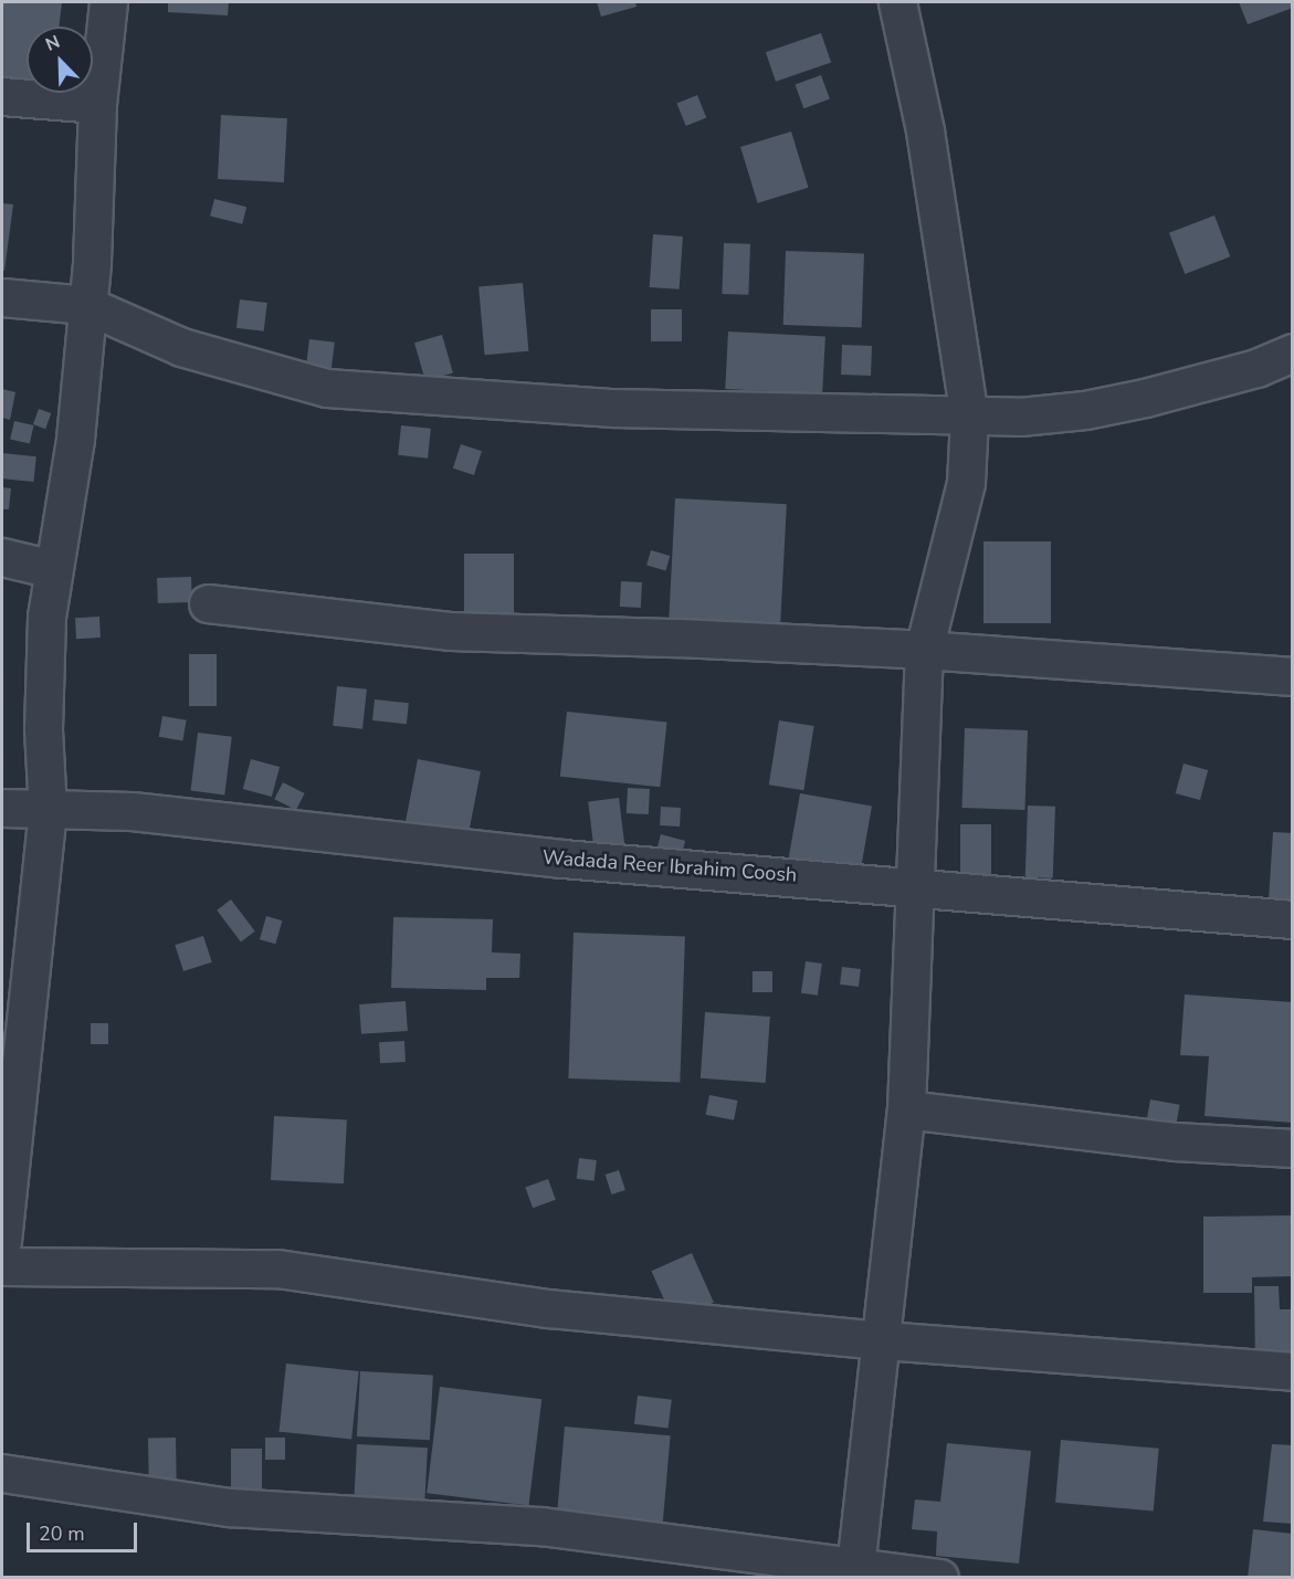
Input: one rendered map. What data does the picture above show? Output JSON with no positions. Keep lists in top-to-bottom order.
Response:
{
  "streets": {
    "street": ["Wadada Reer Ibrahim Coosh"]
  },
  "scale_bar": "20 m",
  "north": "top left"
}
